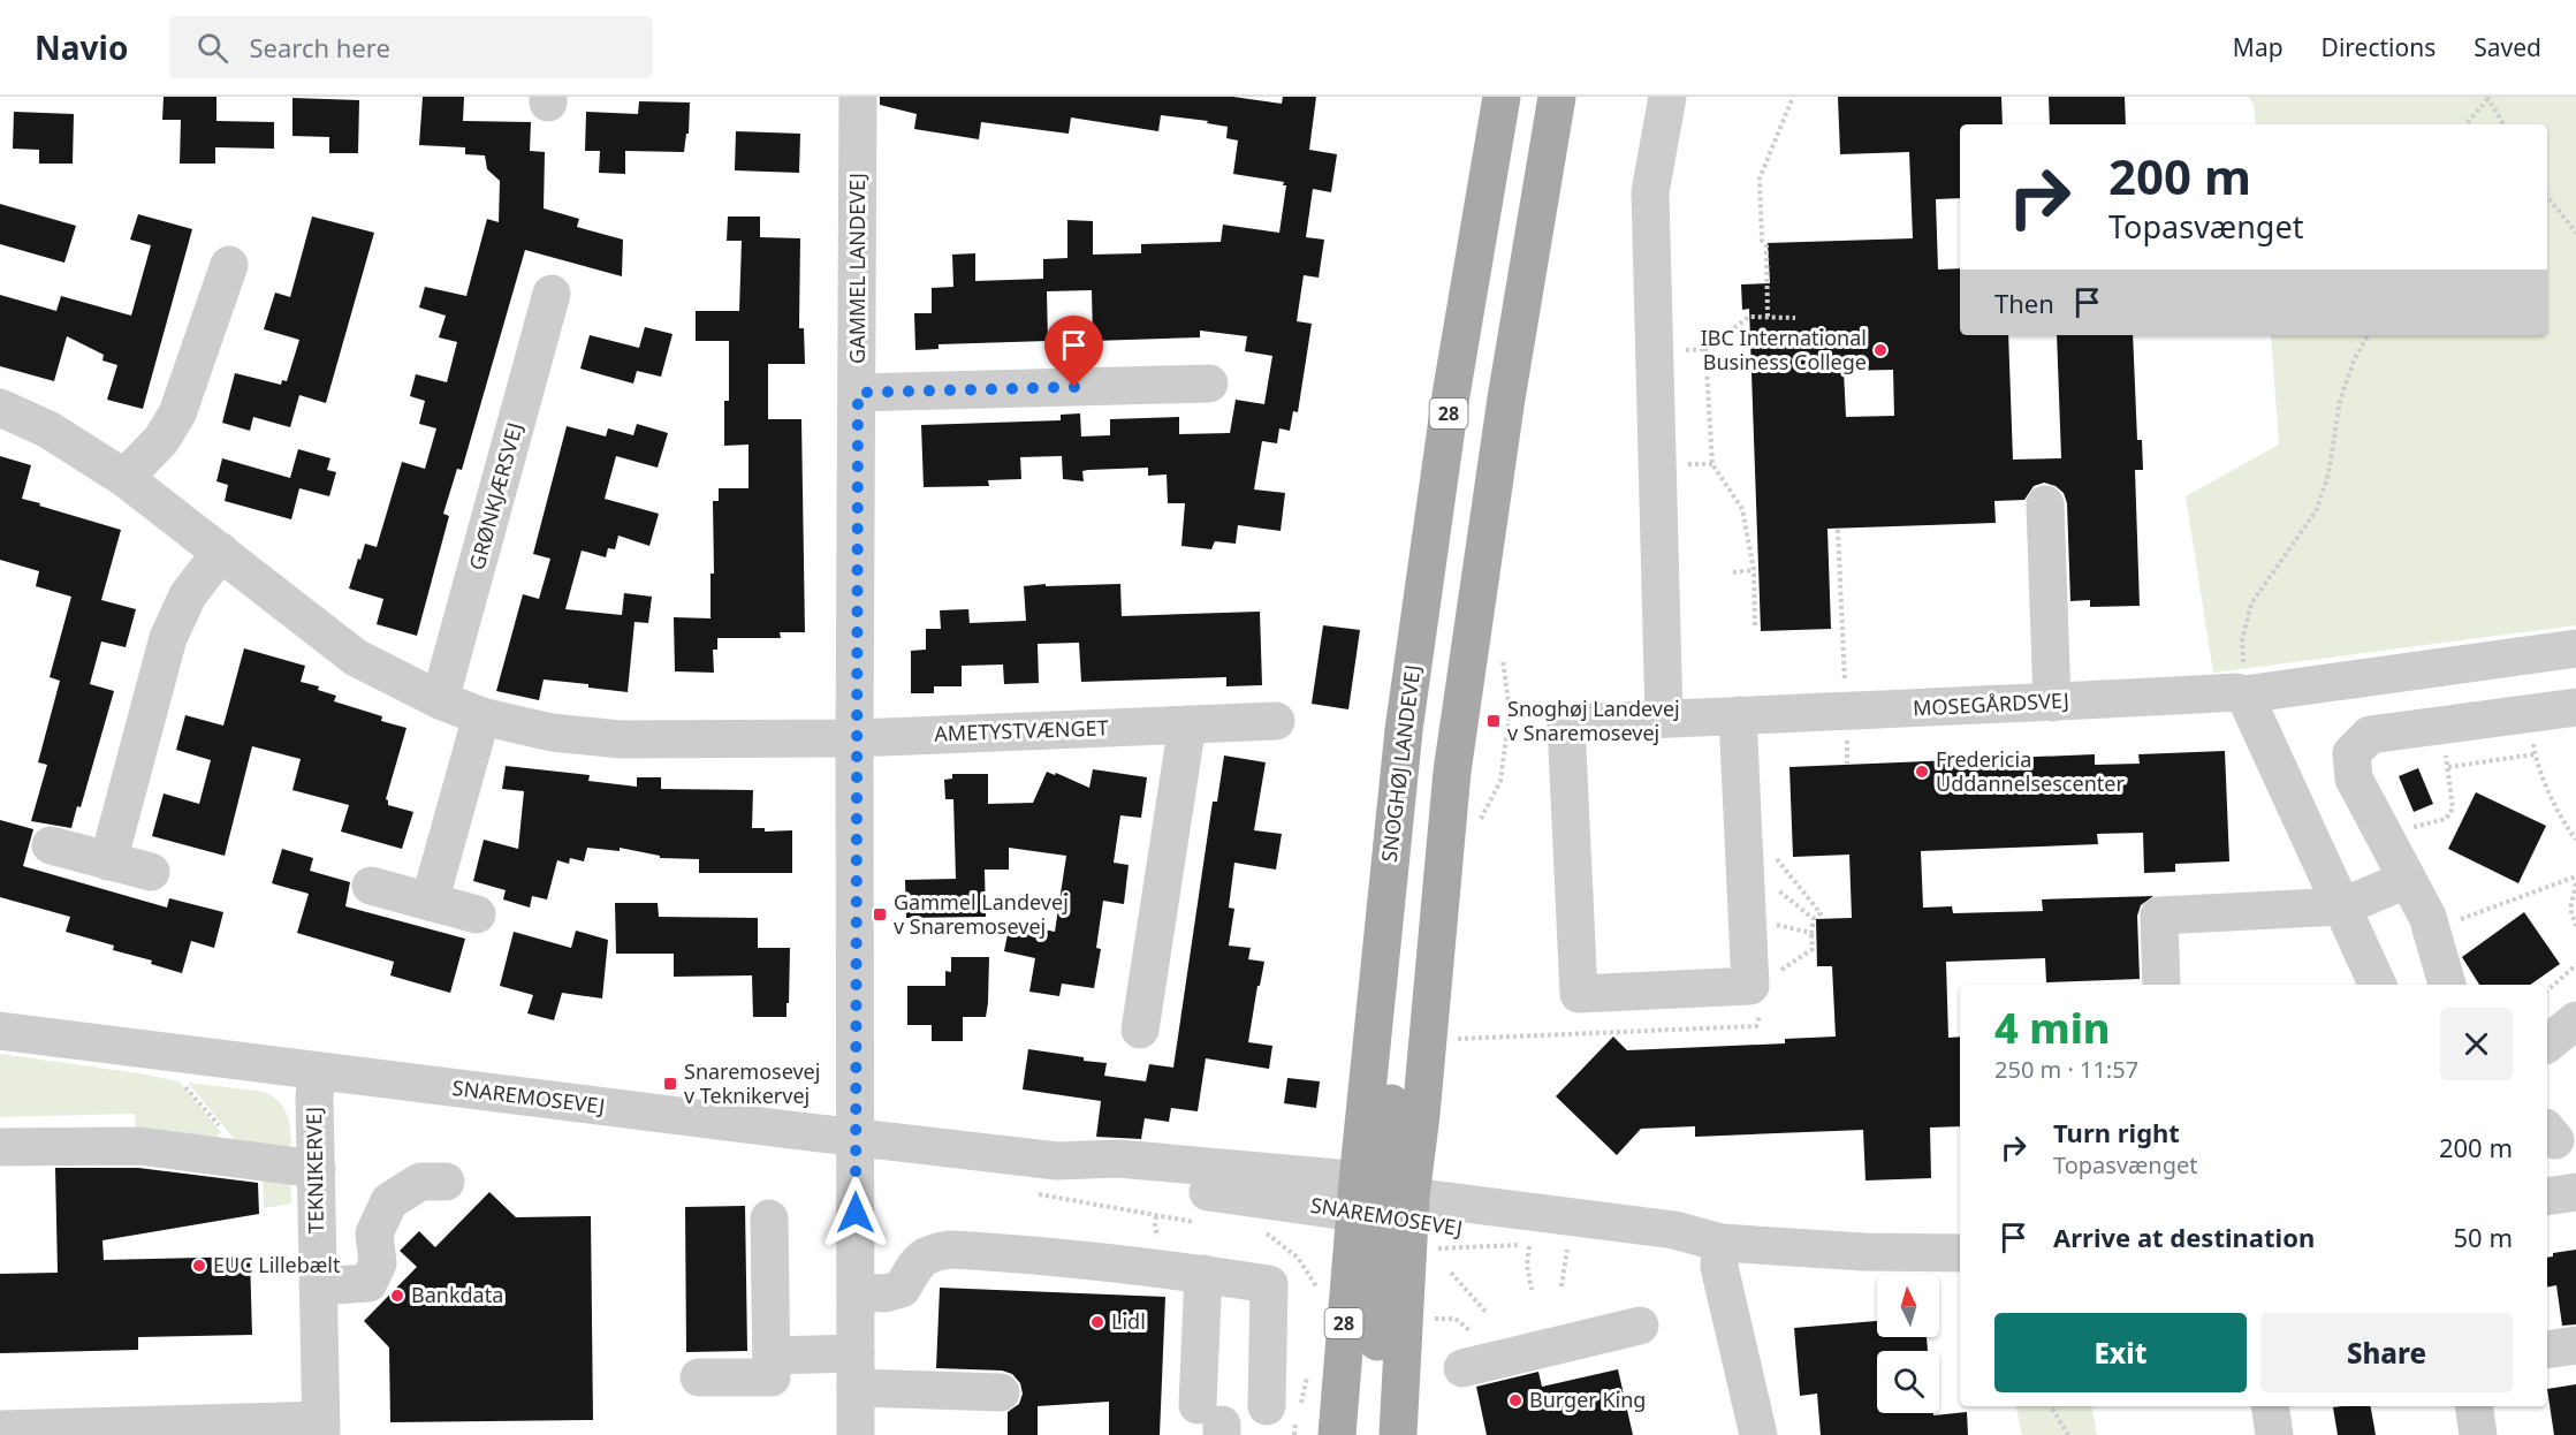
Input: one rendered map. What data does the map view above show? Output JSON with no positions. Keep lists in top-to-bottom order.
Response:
{
  "streets": {
    "main road": ["28", "SNOGHØJ LANDEVEJ"],
    "street": [
      "GAMMEL LANDEVEJ",
      "GRØNKJÆRSVEJ",
      "MOSEGÅRDSVEJ",
      "AMETYSTVÆNGET",
      "SNAREMOSEVEJ",
      "TEKNIKERVEJ"
    ]
  },
  "crossings": [
    ["GAMMEL LANDEVEJ", "AMETYSTVÆNGET"],
    ["GAMMEL LANDEVEJ", "SNAREMOSEVEJ"],
    ["SNOGHØJ LANDEVEJ", "SNAREMOSEVEJ"],
    ["SNAREMOSEVEJ", "TEKNIKERVEJ"]
  ],
  "places": {
    "other": [
      "IBC International Business College",
      "Fredericia Uddannelsescenter",
      "EUC Lillebælt",
      "Bankdata",
      "Lidl",
      "Burger King"
    ],
    "transit": ["Snoghøj Landevej v Snaremosevej", "Gammel Landevej v Snaremosevej", "Snaremosevej v Teknikervej"]
  },
  "north": "top",
  "page": {
    "header": "Navio",
    "search": "Search here",
    "nav": ["Map", "Directions", "Saved"],
    "turn": ["200 m", "Topasvænget"],
    "then": "Then",
    "heading": ["4 min", "250 m · 11:57"],
    "list": [
      {
        "name": "Turn right",
        "note": "Topasvænget",
        "value": "200 m"
      },
      {
        "name": "Arrive at destination",
        "value": "50 m"
      }
    ],
    "buttons": ["Exit", "Share"]
  }
}
